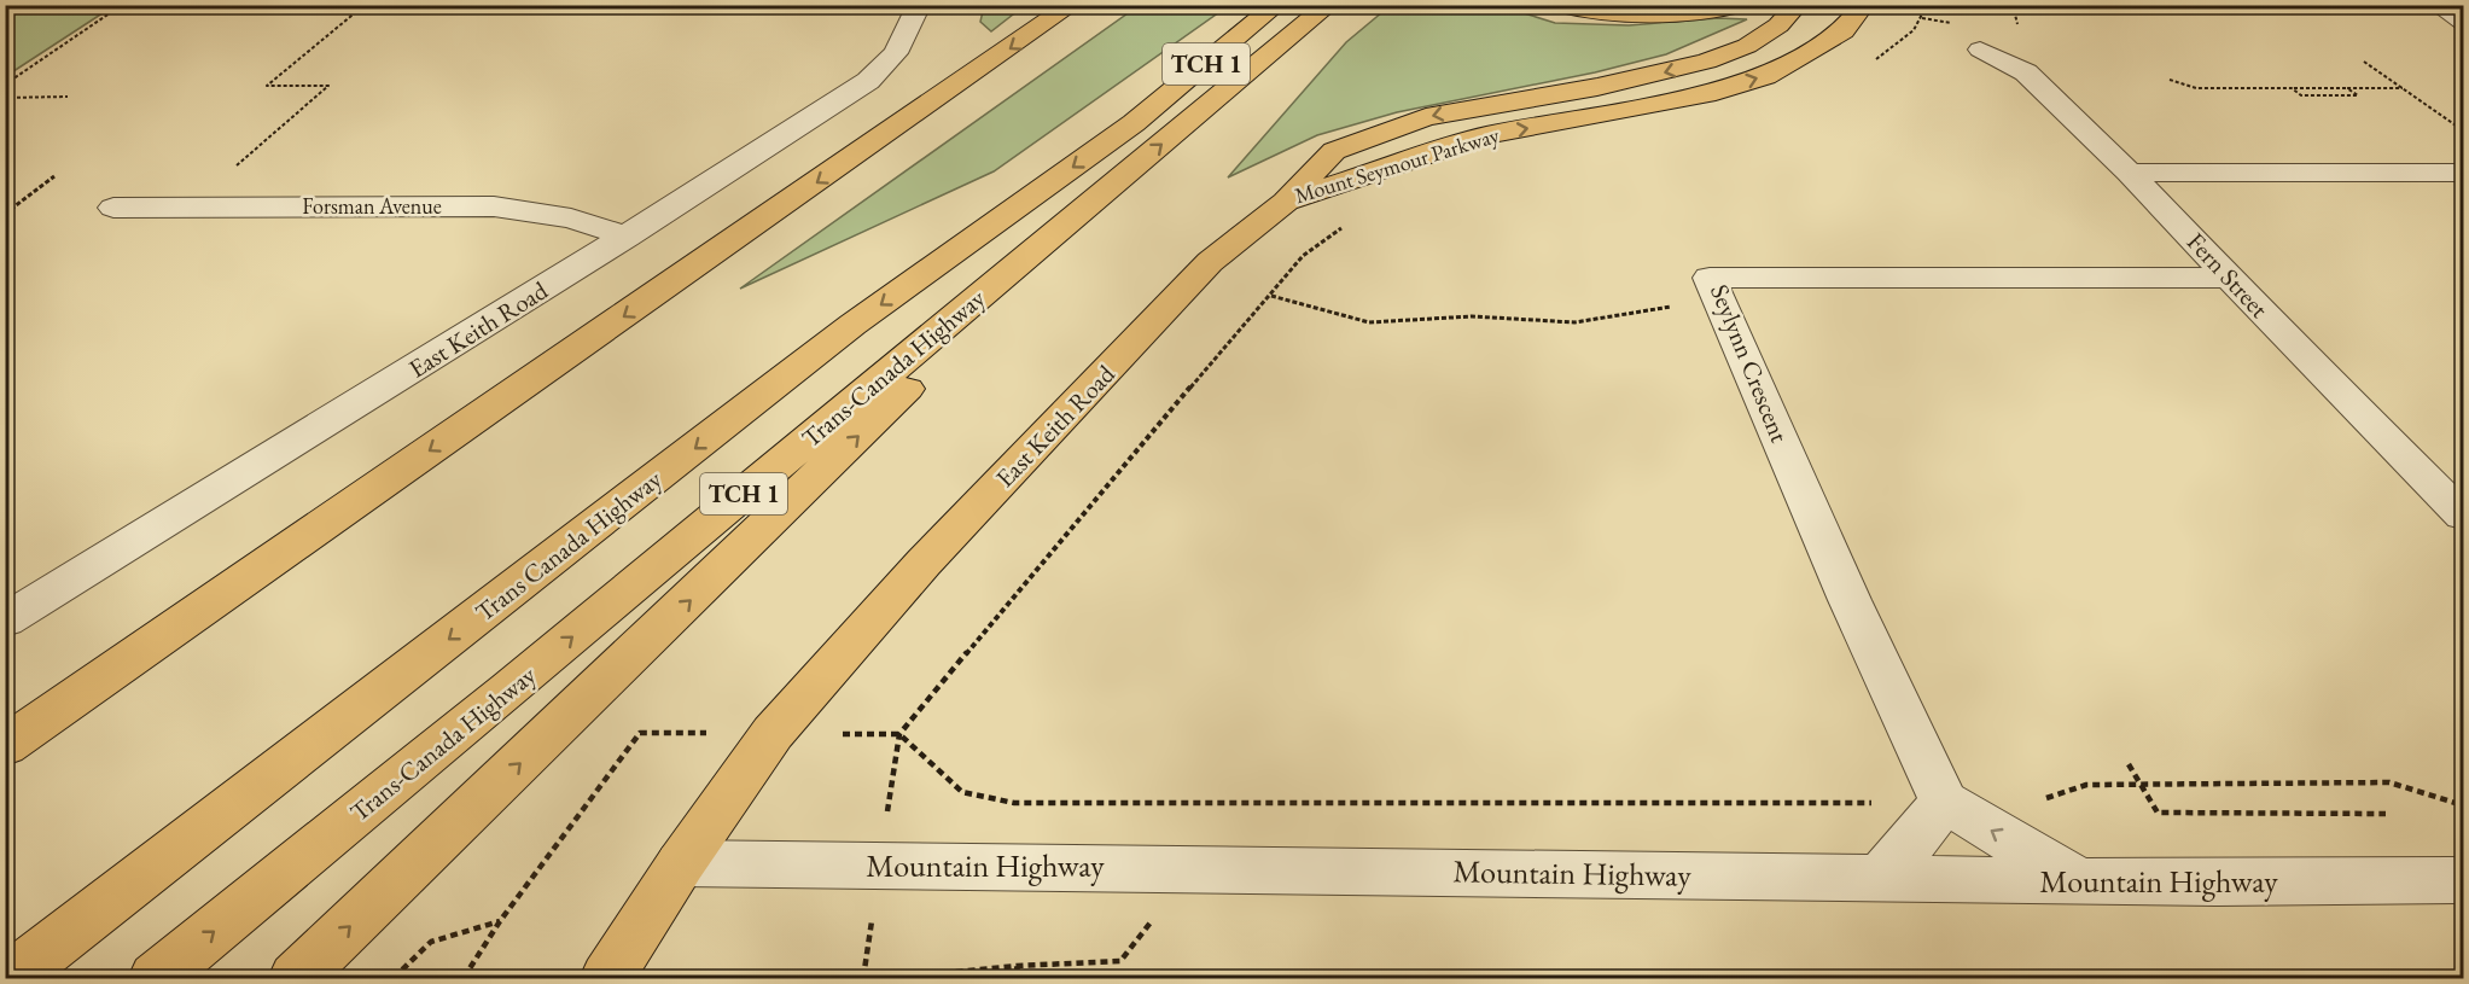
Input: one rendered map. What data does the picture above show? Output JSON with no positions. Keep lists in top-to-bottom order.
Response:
{
  "streets": {
    "main road": [
      "TCH 1",
      "Mount Seymour Parkway",
      "East Keith Road",
      "Trans-Canada Highway",
      "Trans Canada Highway"
    ],
    "street": [
      "Forsman Avenue",
      "Fern Street",
      "Seylynn Crescent",
      "Mountain Highway"
    ]
  },
  "crossings": [
    ["Mount Seymour Parkway", "East Keith Road"],
    ["Forsman Avenue", "East Keith Road"],
    ["Fern Street", "Seylynn Crescent"],
    ["East Keith Road", "Mountain Highway"]
  ]
}
